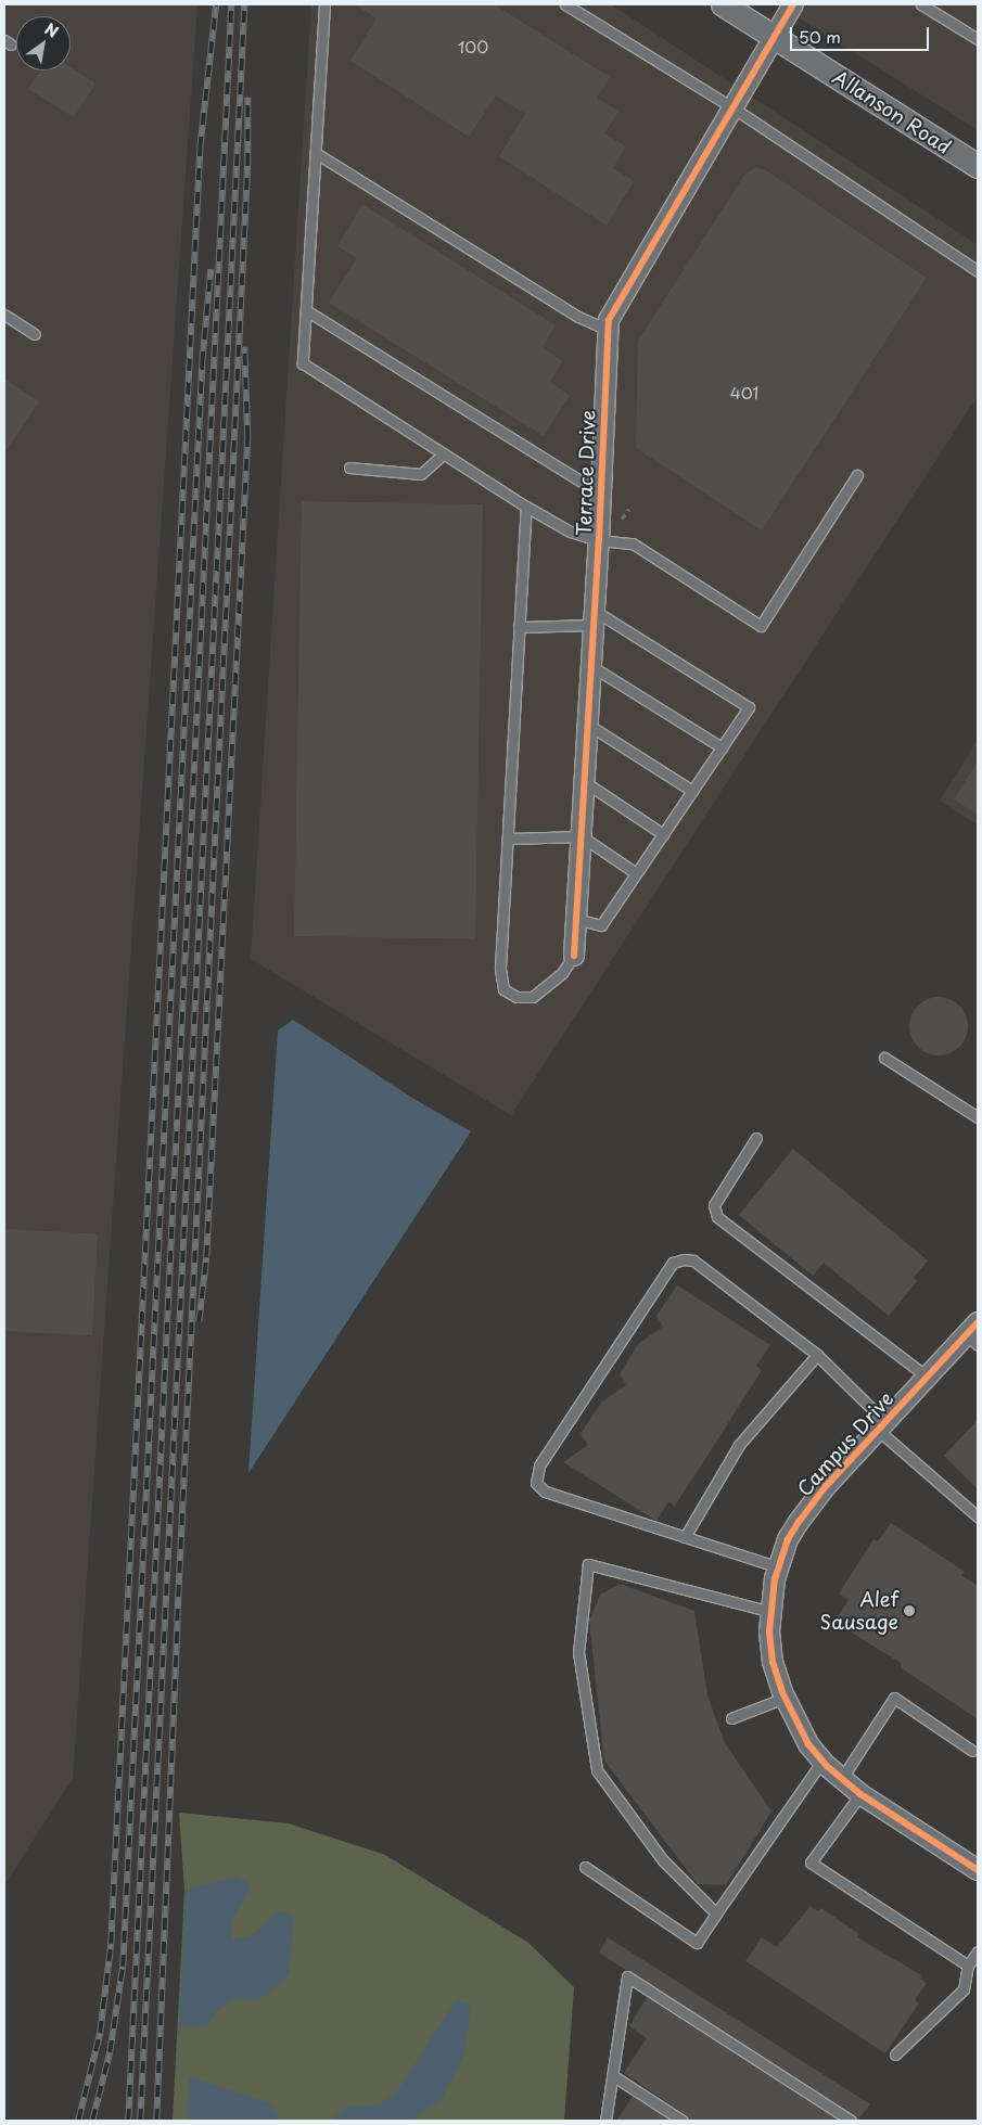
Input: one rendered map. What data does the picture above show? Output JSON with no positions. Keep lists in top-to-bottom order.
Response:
{
  "streets": {
    "street": ["Allanson Road", "Terrace Drive", "Campus Drive"]
  },
  "crossings": [
    ["Allanson Road", "Terrace Drive"]
  ],
  "places": ["Alef Sausage"],
  "house_numbers": ["100", "401"],
  "scale_bar": "50 m",
  "north": "top right"
}
